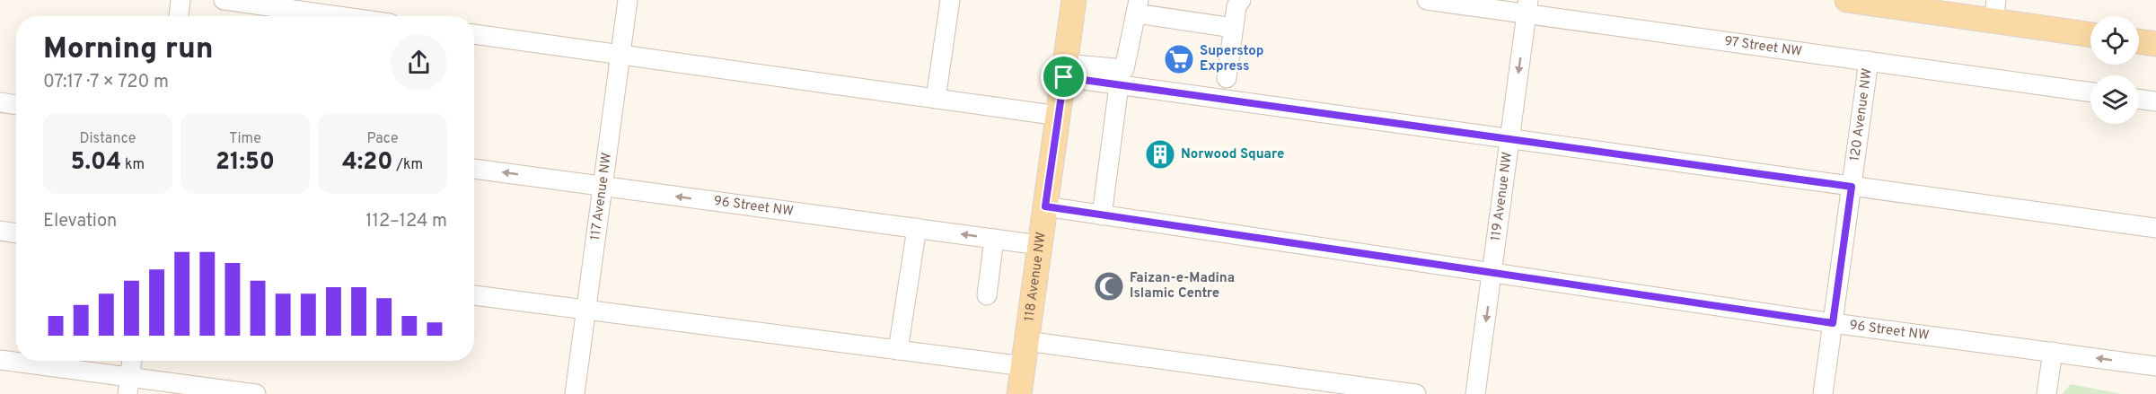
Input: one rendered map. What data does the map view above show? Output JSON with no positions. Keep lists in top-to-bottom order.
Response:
{
  "streets": {
    "main road": ["118 Avenue NW"],
    "street": [
      "97 Street NW",
      "120 Avenue NW",
      "117 Avenue NW",
      "119 Avenue NW",
      "96 Street NW"
    ]
  },
  "crossings": [
    ["97 Street NW", "120 Avenue NW"],
    ["97 Street NW", "119 Avenue NW"],
    ["120 Avenue NW", "96 Street NW"],
    ["117 Avenue NW", "96 Street NW"],
    ["119 Avenue NW", "96 Street NW"],
    ["96 Street NW", "118 Avenue NW"]
  ],
  "one_way": ["119 Avenue NW"],
  "places": {
    "supermarket": ["Superstop Express"],
    "building": ["Norwood Square"],
    "mosque": ["Faizan-e-Madina Islamic Centre"]
  },
  "page": {
    "heading": ["Morning run", "07:17 · 7 × 720 m"],
    "stats": [
      ["Distance", "5.04 km"],
      ["Time", "21:50"],
      ["Pace", "4:20 /km"]
    ],
    "chart": ["Elevation", "112–124 m"]
  }
}
